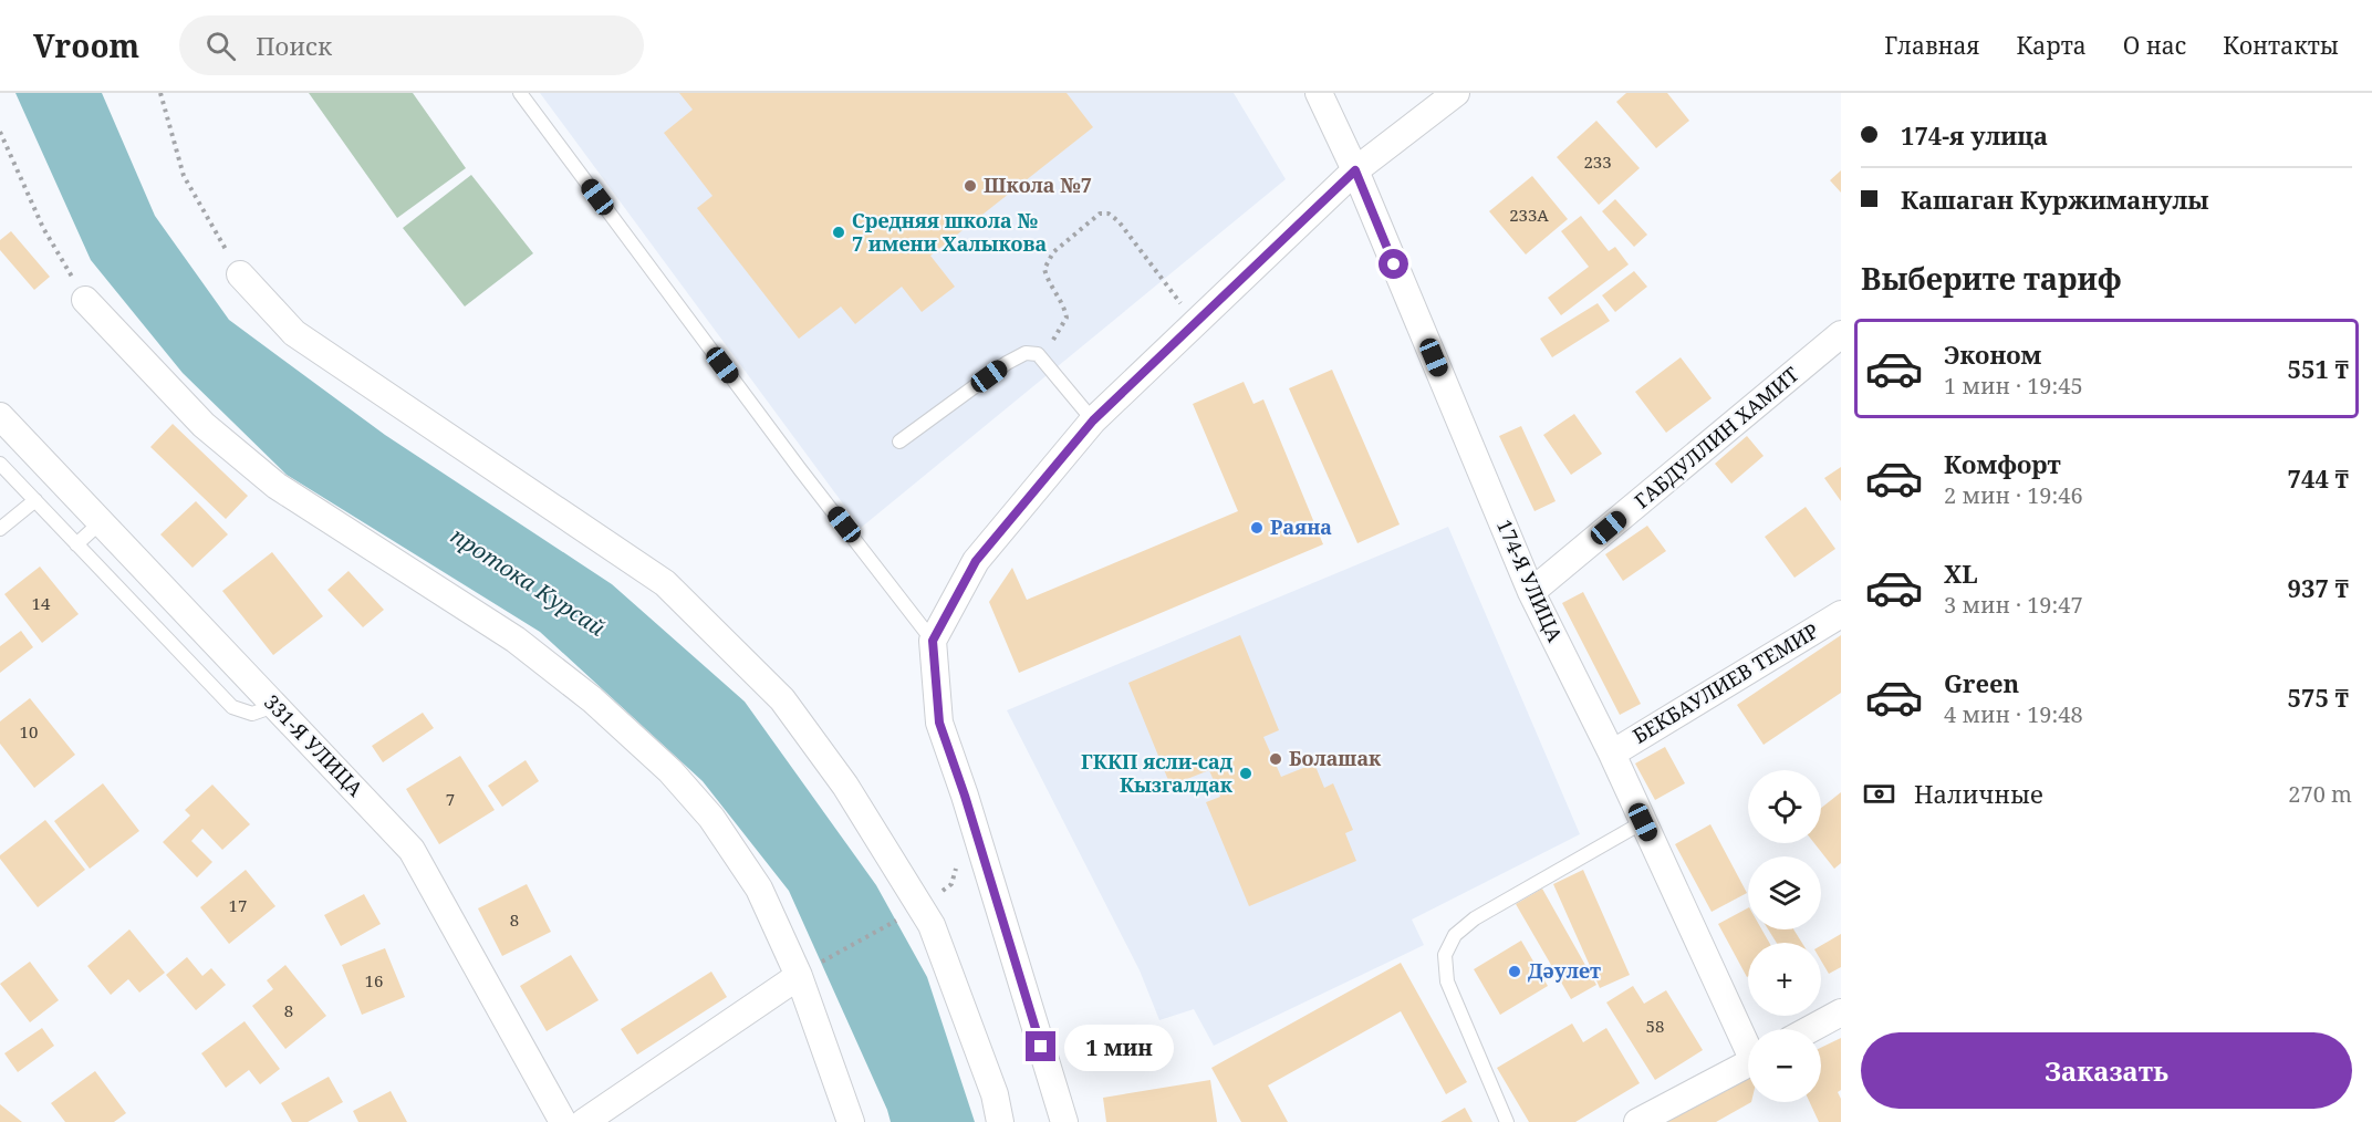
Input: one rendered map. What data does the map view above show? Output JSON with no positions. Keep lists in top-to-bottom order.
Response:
{
  "streets": {
    "street": [
      "ГАБДУЛЛИН ХАМИТ",
      "174-Я УЛИЦА",
      "БЕКБАУЛИЕВ ТЕМИР",
      "331-Я УЛИЦА"
    ]
  },
  "crossings": [
    ["ГАБДУЛЛИН ХАМИТ", "174-Я УЛИЦА"],
    ["174-Я УЛИЦА", "БЕКБАУЛИЕВ ТЕМИР"]
  ],
  "water": ["протока Курсай"],
  "places": [
    "Школа №7",
    "Средняя школа № 7 имени Халыкова",
    "Раяна",
    "Болашак",
    "ГККП ясли-сад Кызгалдак",
    "Дәулет"
  ],
  "house_numbers": [
    "233",
    "233А",
    "14",
    "10",
    "7",
    "17",
    "8",
    "16",
    "8",
    "58"
  ],
  "page": {
    "header": "Vroom",
    "search": "Поиск",
    "nav": [
      "Главная",
      "Карта",
      "О нас",
      "Контакты"
    ],
    "banner": ["174-я улица", "Кашаган Куржиманулы"],
    "heading": "Выберите тариф",
    "list": [
      {
        "name": "Эконом",
        "note": "1 мин · 19:45",
        "value": "551 ₸"
      },
      {
        "name": "Комфорт",
        "note": "2 мин · 19:46",
        "value": "744 ₸"
      },
      {
        "name": "XL",
        "note": "3 мин · 19:47",
        "value": "937 ₸"
      },
      {
        "name": "Green",
        "note": "4 мин · 19:48",
        "value": "575 ₸"
      }
    ],
    "pay": ["Наличные", "270 m"],
    "map_buttons": ["+", "−"],
    "buttons": "Заказать",
    "bubble": "1 мин"
  }
}
